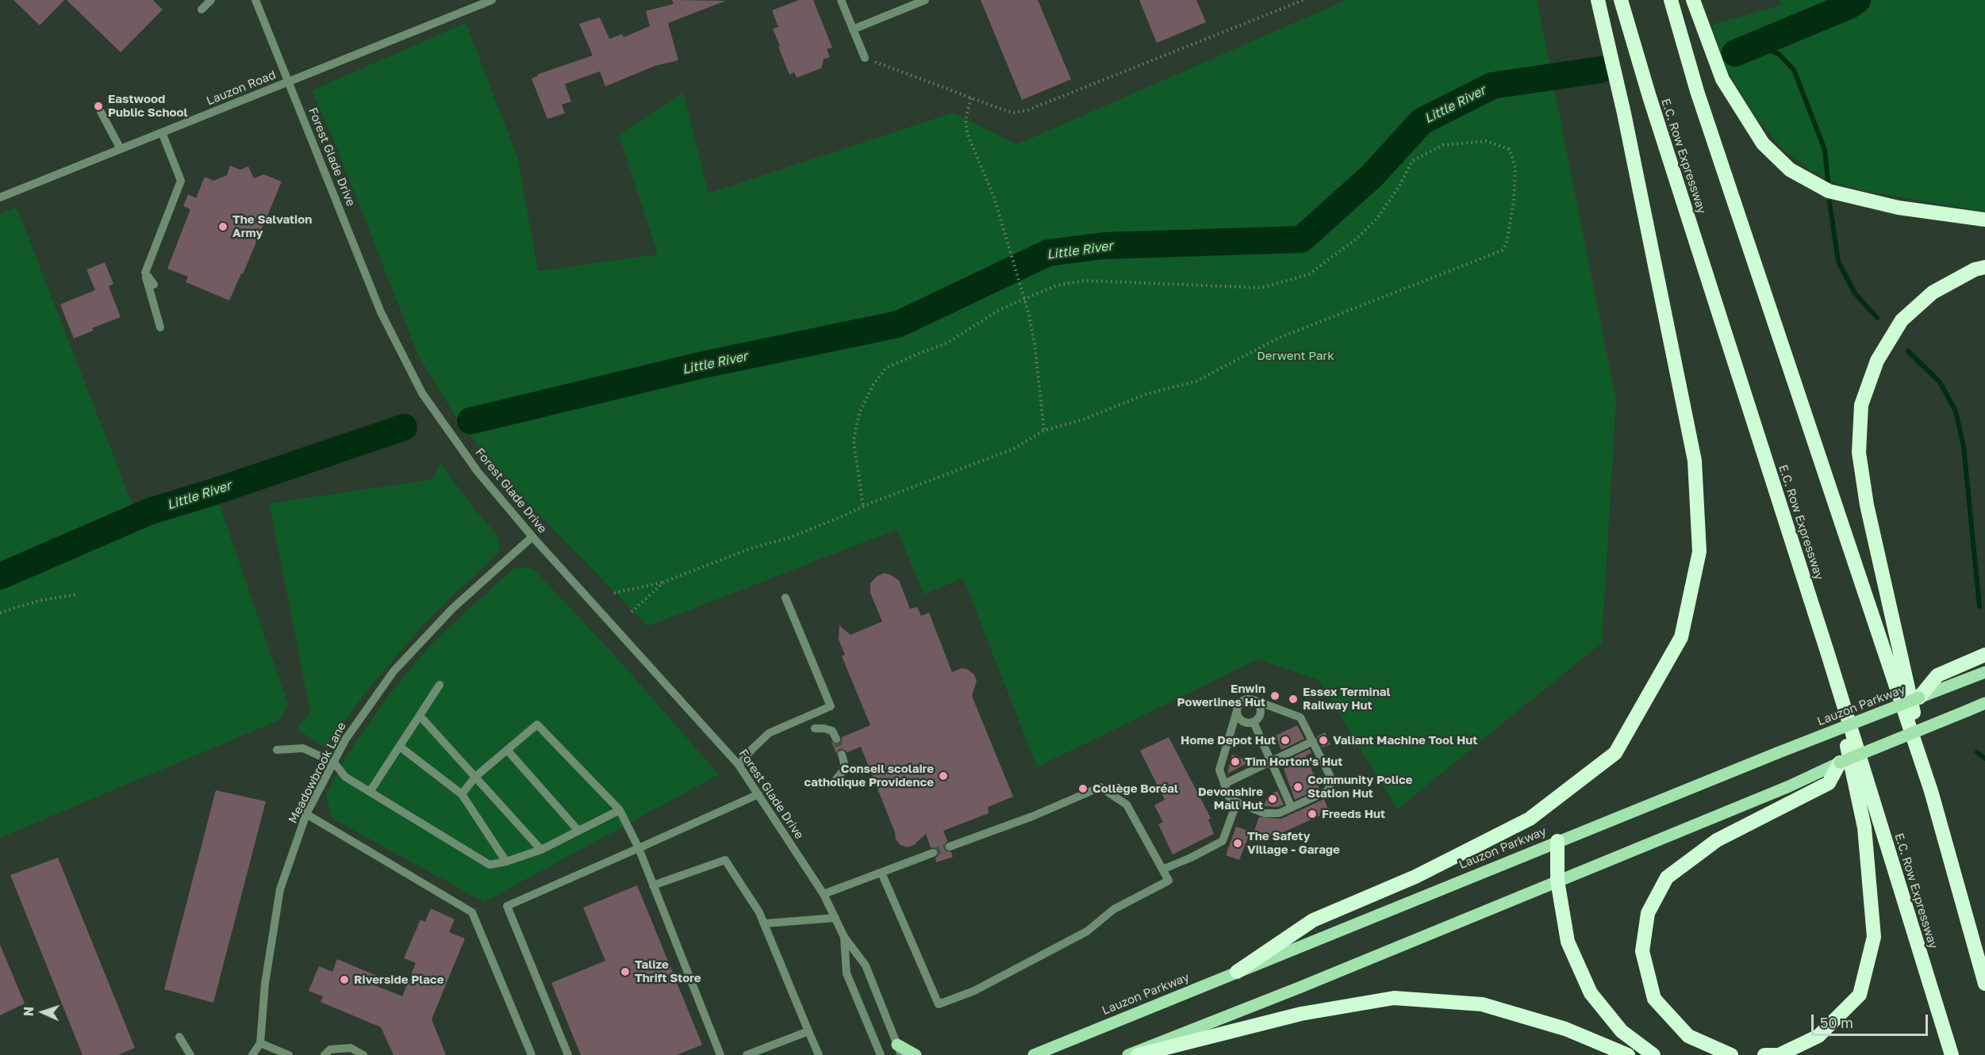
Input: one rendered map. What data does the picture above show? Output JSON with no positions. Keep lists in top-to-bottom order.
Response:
{
  "streets": {
    "highway": ["E.C. Row Expressway"],
    "main road": ["Lauzon Parkway"],
    "street": ["Lauzon Road", "Forest Glade Drive", "Meadowbrook Lane"]
  },
  "crossings": [
    ["Lauzon Road", "Forest Glade Drive"],
    ["Forest Glade Drive", "Meadowbrook Lane"]
  ],
  "water": ["Little River"],
  "parks": ["Derwent Park"],
  "places": [
    "Eastwood Public School",
    "The Salvation Army",
    "Enwin Powerlines Hut",
    "Essex Terminal Railway Hut",
    "Home Depot Hut",
    "Valiant Machine Tool Hut",
    "Tim Horton's Hut",
    "Conseil scolaire catholique Providence",
    "Community Police Station Hut",
    "Collège Boréal",
    "Devonshire Mall Hut",
    "Freeds Hut",
    "The Safety Village - Garage",
    "Talize Thrift Store",
    "Riverside Place"
  ],
  "scale_bar": "50 m",
  "north": "left"
}
